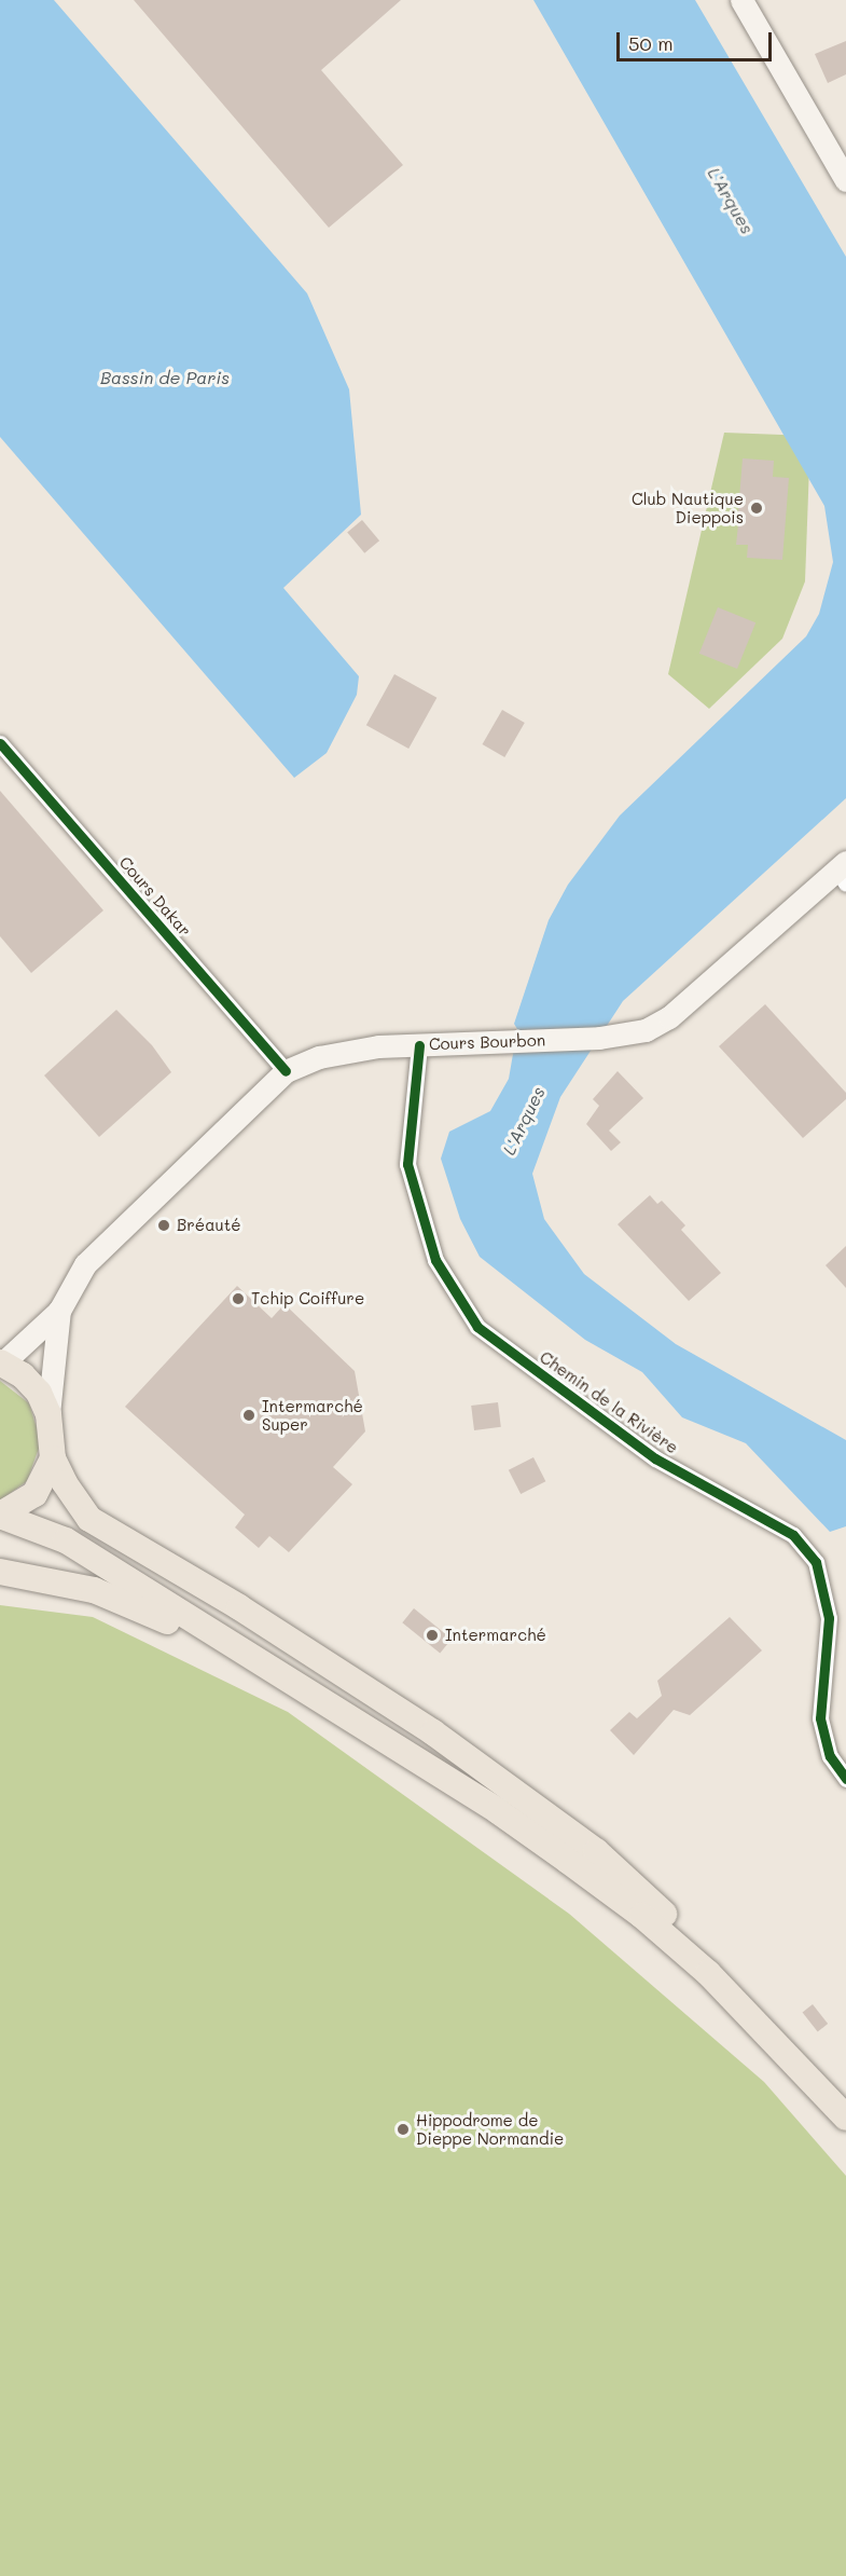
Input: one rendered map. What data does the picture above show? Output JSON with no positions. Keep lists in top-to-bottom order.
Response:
{
  "streets": {
    "main road": ["Cours Bourbon"],
    "street": ["Cours Dakar", "Chemin de la Rivière"]
  },
  "crossings": [
    ["Cours Dakar", "Cours Bourbon"],
    ["Cours Bourbon", "Chemin de la Rivière"]
  ],
  "water": ["L'Arques", "Bassin de Paris"],
  "places": [
    "Club Nautique Dieppois",
    "Bréauté",
    "Tchip Coiffure",
    "Intermarché Super",
    "Intermarché",
    "Hippodrome de Dieppe Normandie"
  ],
  "scale_bar": "50 m"
}
